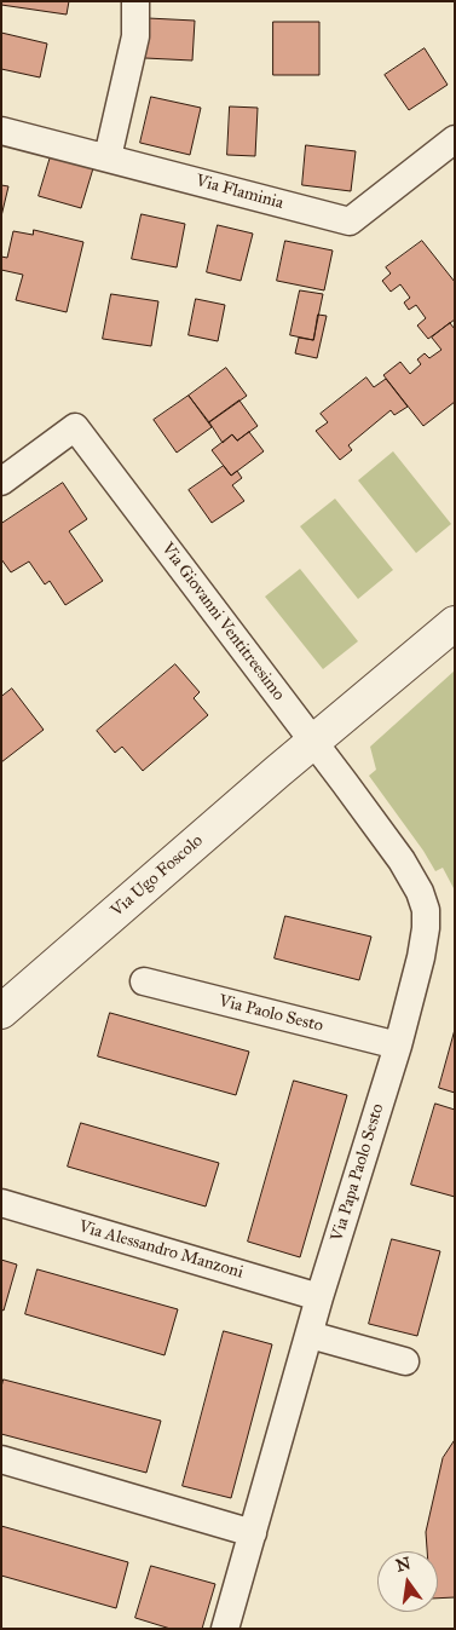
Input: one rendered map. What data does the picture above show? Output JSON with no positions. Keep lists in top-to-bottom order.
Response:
{
  "streets": {
    "street": [
      "Via Flaminia",
      "Via Giovanni Ventitreesimo",
      "Via Ugo Foscolo",
      "Via Paolo Sesto",
      "Via Papa Paolo Sesto",
      "Via Alessandro Manzoni"
    ]
  },
  "crossings": [
    ["Via Giovanni Ventitreesimo", "Via Ugo Foscolo"],
    ["Via Giovanni Ventitreesimo", "Via Papa Paolo Sesto"],
    ["Via Ugo Foscolo", "Via Papa Paolo Sesto"],
    ["Via Paolo Sesto", "Via Papa Paolo Sesto"],
    ["Via Papa Paolo Sesto", "Via Alessandro Manzoni"]
  ],
  "north": "top"
}
